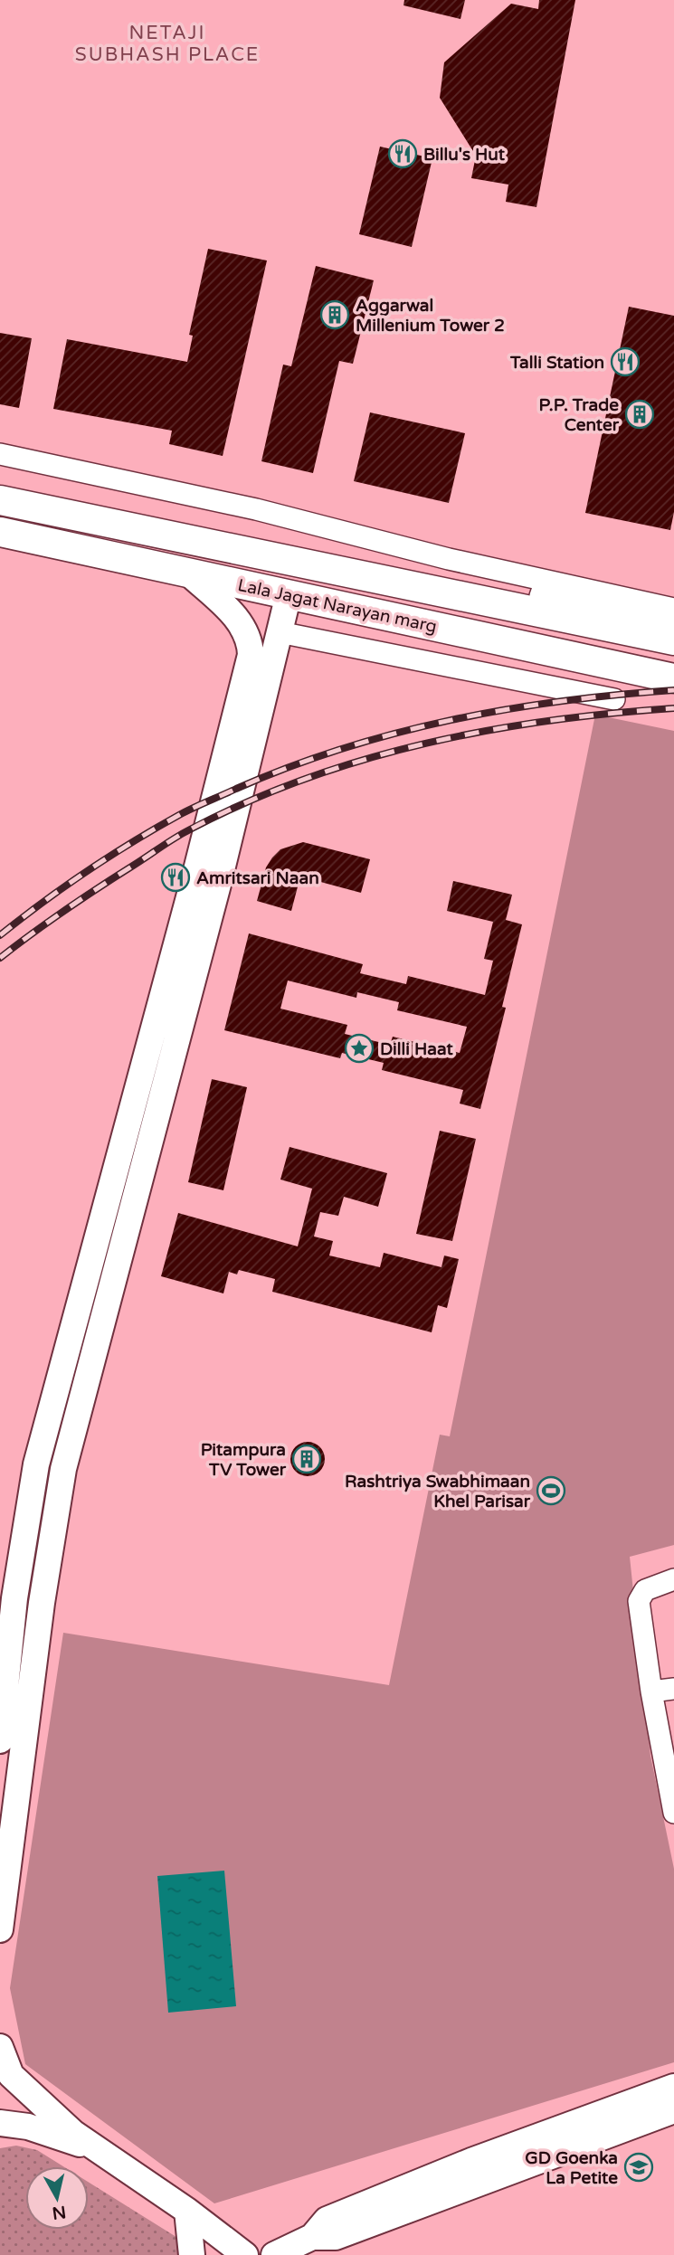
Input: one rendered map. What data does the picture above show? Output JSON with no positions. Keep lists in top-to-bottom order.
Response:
{
  "streets": {
    "main road": ["Lala Jagat Narayan marg"]
  },
  "districts": ["NETAJI SUBHASH PLACE"],
  "places": {
    "restaurant": ["Billu's Hut", "Talli Station", "Amritsari Naan"],
    "building": ["Aggarwal Millenium Tower 2", "P.P. Trade Center", "Pitampura TV Tower"],
    "place": ["Dilli Haat"],
    "sports": ["Rashtriya Swabhimaan Khel Parisar"],
    "school or university": ["GD Goenka La Petite"]
  },
  "north": "bottom"
}
